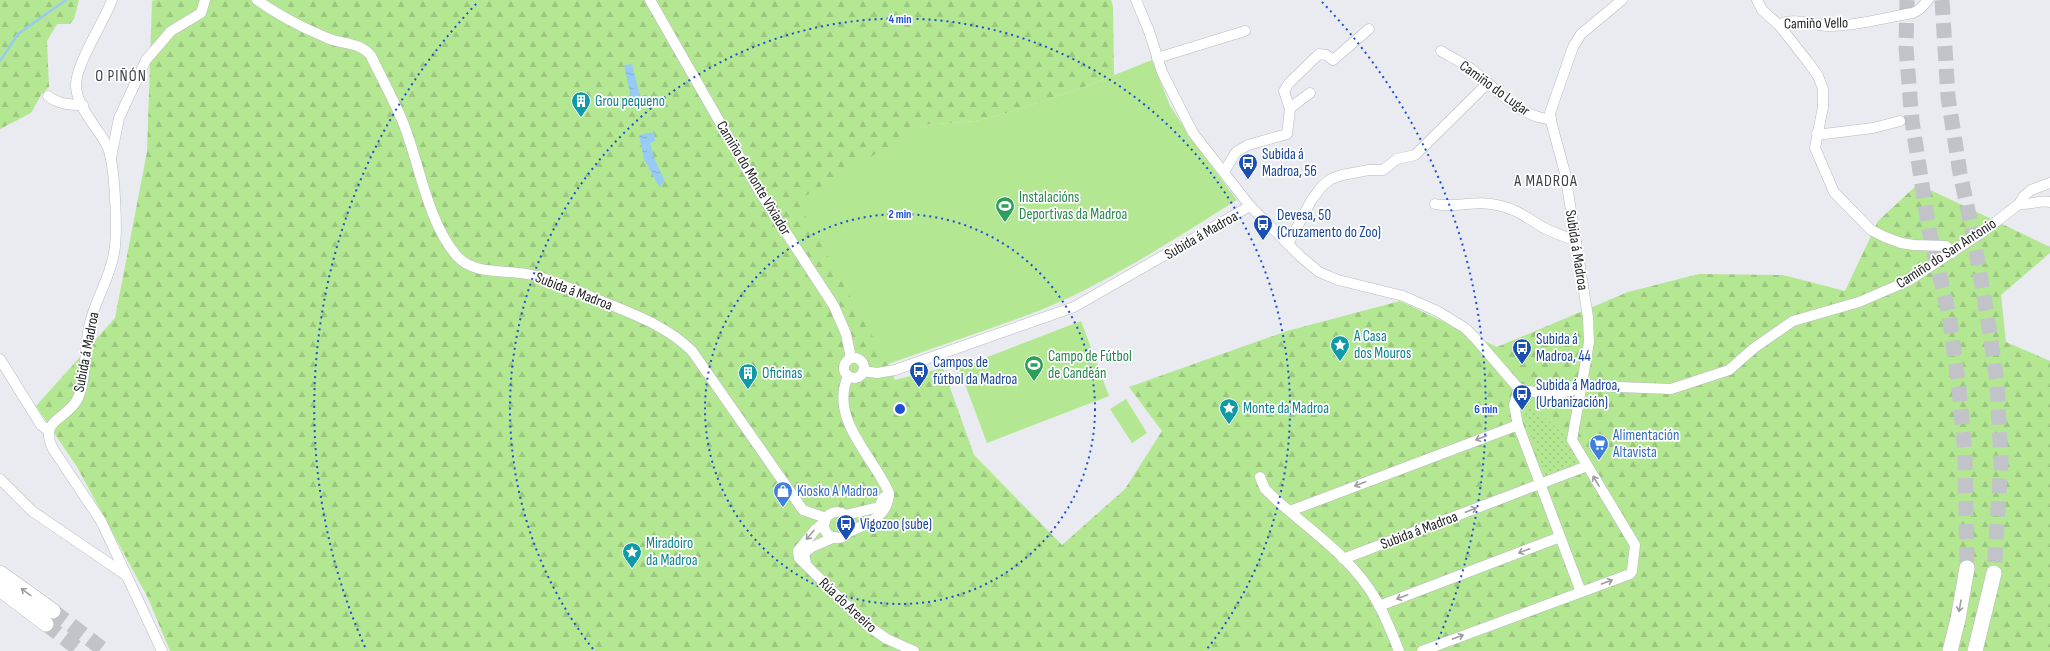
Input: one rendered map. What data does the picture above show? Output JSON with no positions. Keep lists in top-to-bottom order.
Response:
{
  "streets": {
    "street": [
      "Camiño Vello",
      "Camiño do Lugar",
      "Camiño do Monte Vixiador",
      "Subida á Madroa",
      "Camiño do San Antonio",
      "Rúa do Areeiro"
    ]
  },
  "crossings": [
    ["Camiño do Lugar", "Subida á Madroa"],
    ["Camiño do Monte Vixiador", "Subida á Madroa"],
    ["Subida á Madroa", "Camiño do San Antonio"],
    ["Subida á Madroa", "Rúa do Areeiro"]
  ],
  "districts": ["O PIÑÓN", "A MADROA"],
  "places": {
    "building": ["Grou pequeno", "Oficinas"],
    "bus stop": [
      "Subida á Madroa, 56",
      "Devesa, 50 (Cruzamento do Zoo)",
      "Subida á Madroa, 44",
      "Campos de fútbol da Madroa",
      "Subida á Madroa, (Urbanización)",
      "Vigozoo (sube)"
    ],
    "sports": ["Instalacións Deportivas da Madroa", "Campo de Fútbol de Candeán"],
    "place": ["A Casa dos Mouros", "Monte da Madroa", "Miradoiro da Madroa"],
    "supermarket": ["Alimentación Altavista"],
    "shop": ["Kiosko A Madroa"]
  },
  "rings": ["4 min", "2 min", "6 min"]
}
